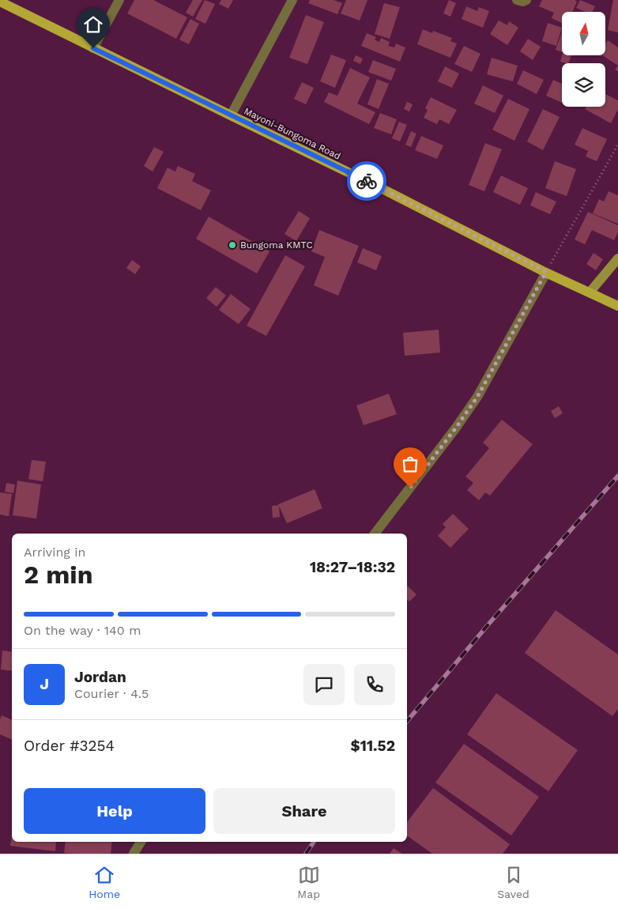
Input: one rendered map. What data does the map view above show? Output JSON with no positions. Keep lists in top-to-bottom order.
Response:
{
  "streets": {
    "main road": ["Mayoni-Bungoma Road"]
  },
  "places": ["Bungoma KMTC"],
  "north": "top",
  "page": {
    "heading": ["2 min", "Arriving in", "18:27–18:32"],
    "panel": [
      "Jordan",
      "Courier · 4.5",
      "Order #3254",
      "$11.52"
    ],
    "bar": "On the way · 140 m",
    "round": "J",
    "buttons": ["Help", "Share"],
    "tabs": ["Home", "Map", "Saved"]
  }
}
